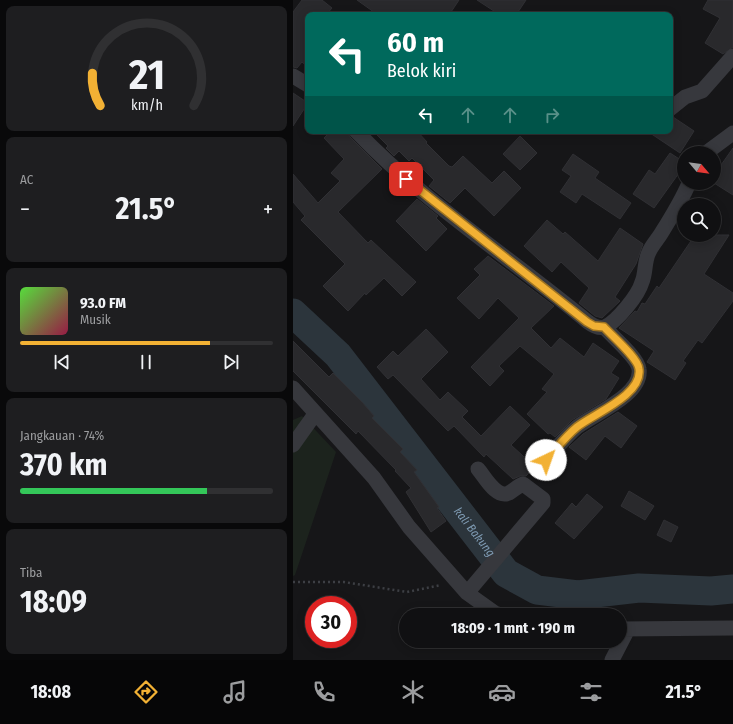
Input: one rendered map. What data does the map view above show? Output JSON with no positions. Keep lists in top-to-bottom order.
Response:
{
  "water": ["kali Bakung"],
  "north": "bottom right",
  "page": {
    "turn": ["60 m", "Belok kiri"],
    "tile": [
      "AC",
      ["Jangkauan · 74%", "370 km"],
      ["Tiba", "18:09"]
    ],
    "heat": ["−", "21.5°", "+"],
    "song": ["93.0 FM", "Musik"],
    "limit": "30",
    "trip": "18:09 · 1 mnt · 190 m",
    "tabs": ["18:08", "21.5°"],
    "gauge": ["21", "km/h"]
  }
}
